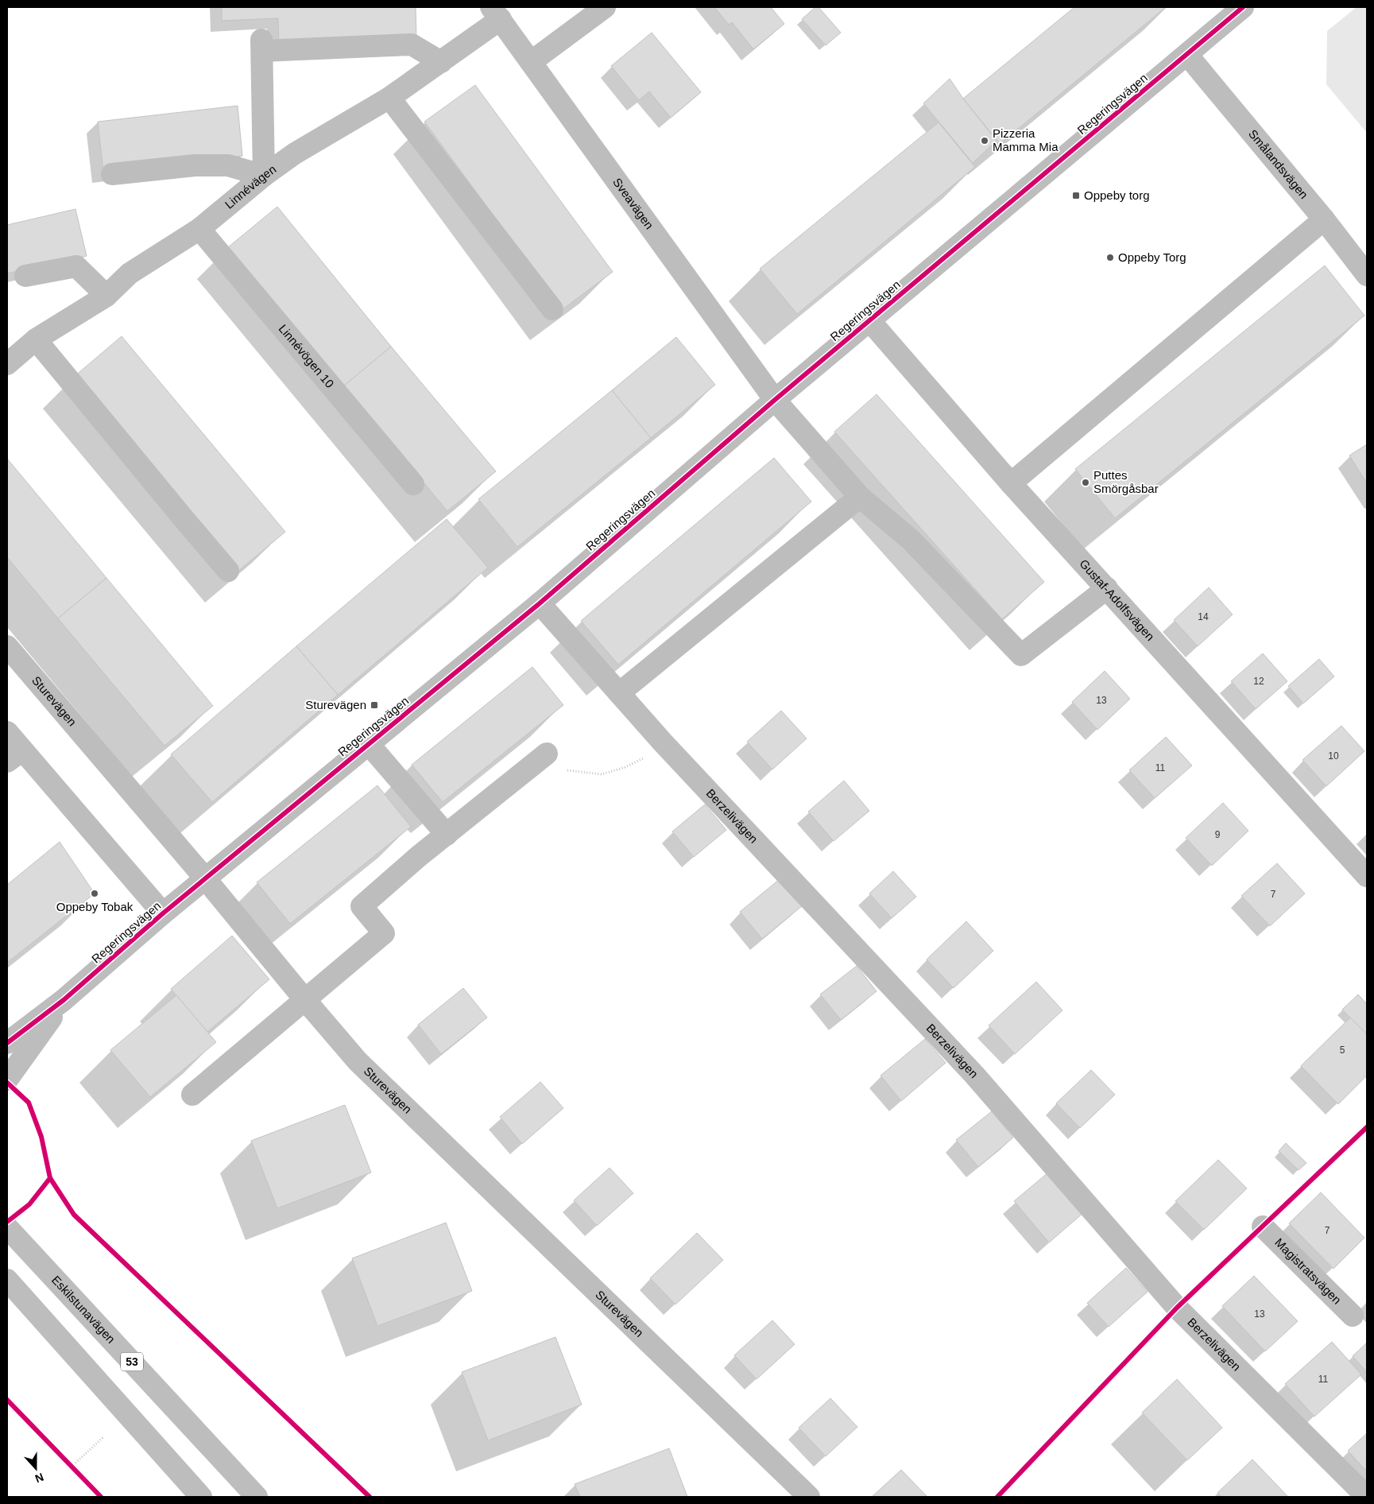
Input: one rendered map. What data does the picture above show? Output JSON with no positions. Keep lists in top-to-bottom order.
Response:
{
  "streets": {
    "street": [
      "Regeringsvägen",
      "Smålandsvägen",
      "Linnévägen",
      "Sveavägen",
      "Linnévögen 10",
      "Gustaf-Adolfsvägen",
      "Sturevägen",
      "Berzelivägen",
      "Magistratsvägen",
      "Eskilstunavägen",
      "53"
    ]
  },
  "crossings": [
    ["Regeringsvägen", "Smålandsvägen"],
    ["Regeringsvägen", "Sveavägen"],
    ["Regeringsvägen", "Gustaf-Adolfsvägen"],
    ["Regeringsvägen", "Sturevägen"],
    ["Regeringsvägen", "Berzelivägen"],
    ["Linnévägen", "Sveavägen"],
    ["Linnévägen", "Linnévögen 10"],
    ["Sveavägen", "Gustaf-Adolfsvägen"]
  ],
  "places": {
    "other": [
      "Pizzeria Mamma Mia",
      "Oppeby Torg",
      "Puttes Smörgåsbar",
      "Oppeby Tobak"
    ],
    "transit": ["Oppeby torg", "Sturevägen"]
  },
  "house_numbers": [
    "14",
    "12",
    "13",
    "10",
    "11",
    "9",
    "7",
    "5",
    "7",
    "13",
    "11"
  ],
  "north": "bottom"
}
